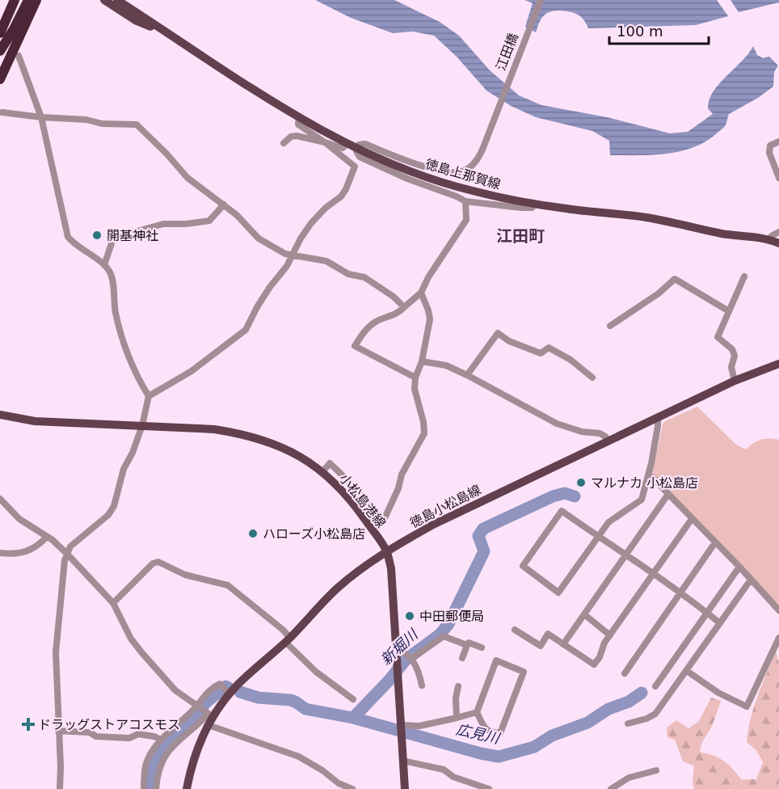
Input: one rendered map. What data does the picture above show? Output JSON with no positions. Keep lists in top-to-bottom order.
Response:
{
  "streets": {
    "main road": ["徳島上那賀線", "小松島港線", "徳島小松島線"],
    "street": ["江田橋"]
  },
  "crossings": [
    ["江田橋", "徳島上那賀線"],
    ["小松島港線", "徳島小松島線"]
  ],
  "districts": ["江田町"],
  "water": ["新堀川", "広見川"],
  "places": {
    "other": [
      "開基神社",
      "マルナカ 小松島店",
      "ハローズ小松島店",
      "中田郵便局"
    ],
    "health": ["ドラッグストアコスモス"]
  },
  "scale_bar": "100 m"
}
